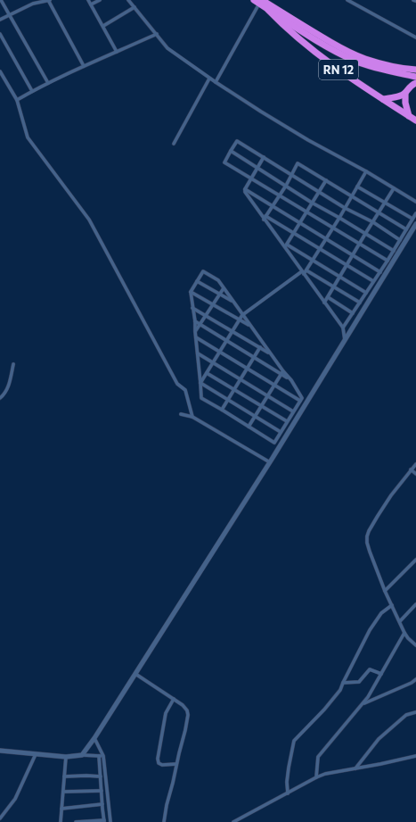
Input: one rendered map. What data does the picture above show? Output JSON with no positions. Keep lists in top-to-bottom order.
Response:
{
  "streets": {
    "highway": ["RN 12"]
  }
}
